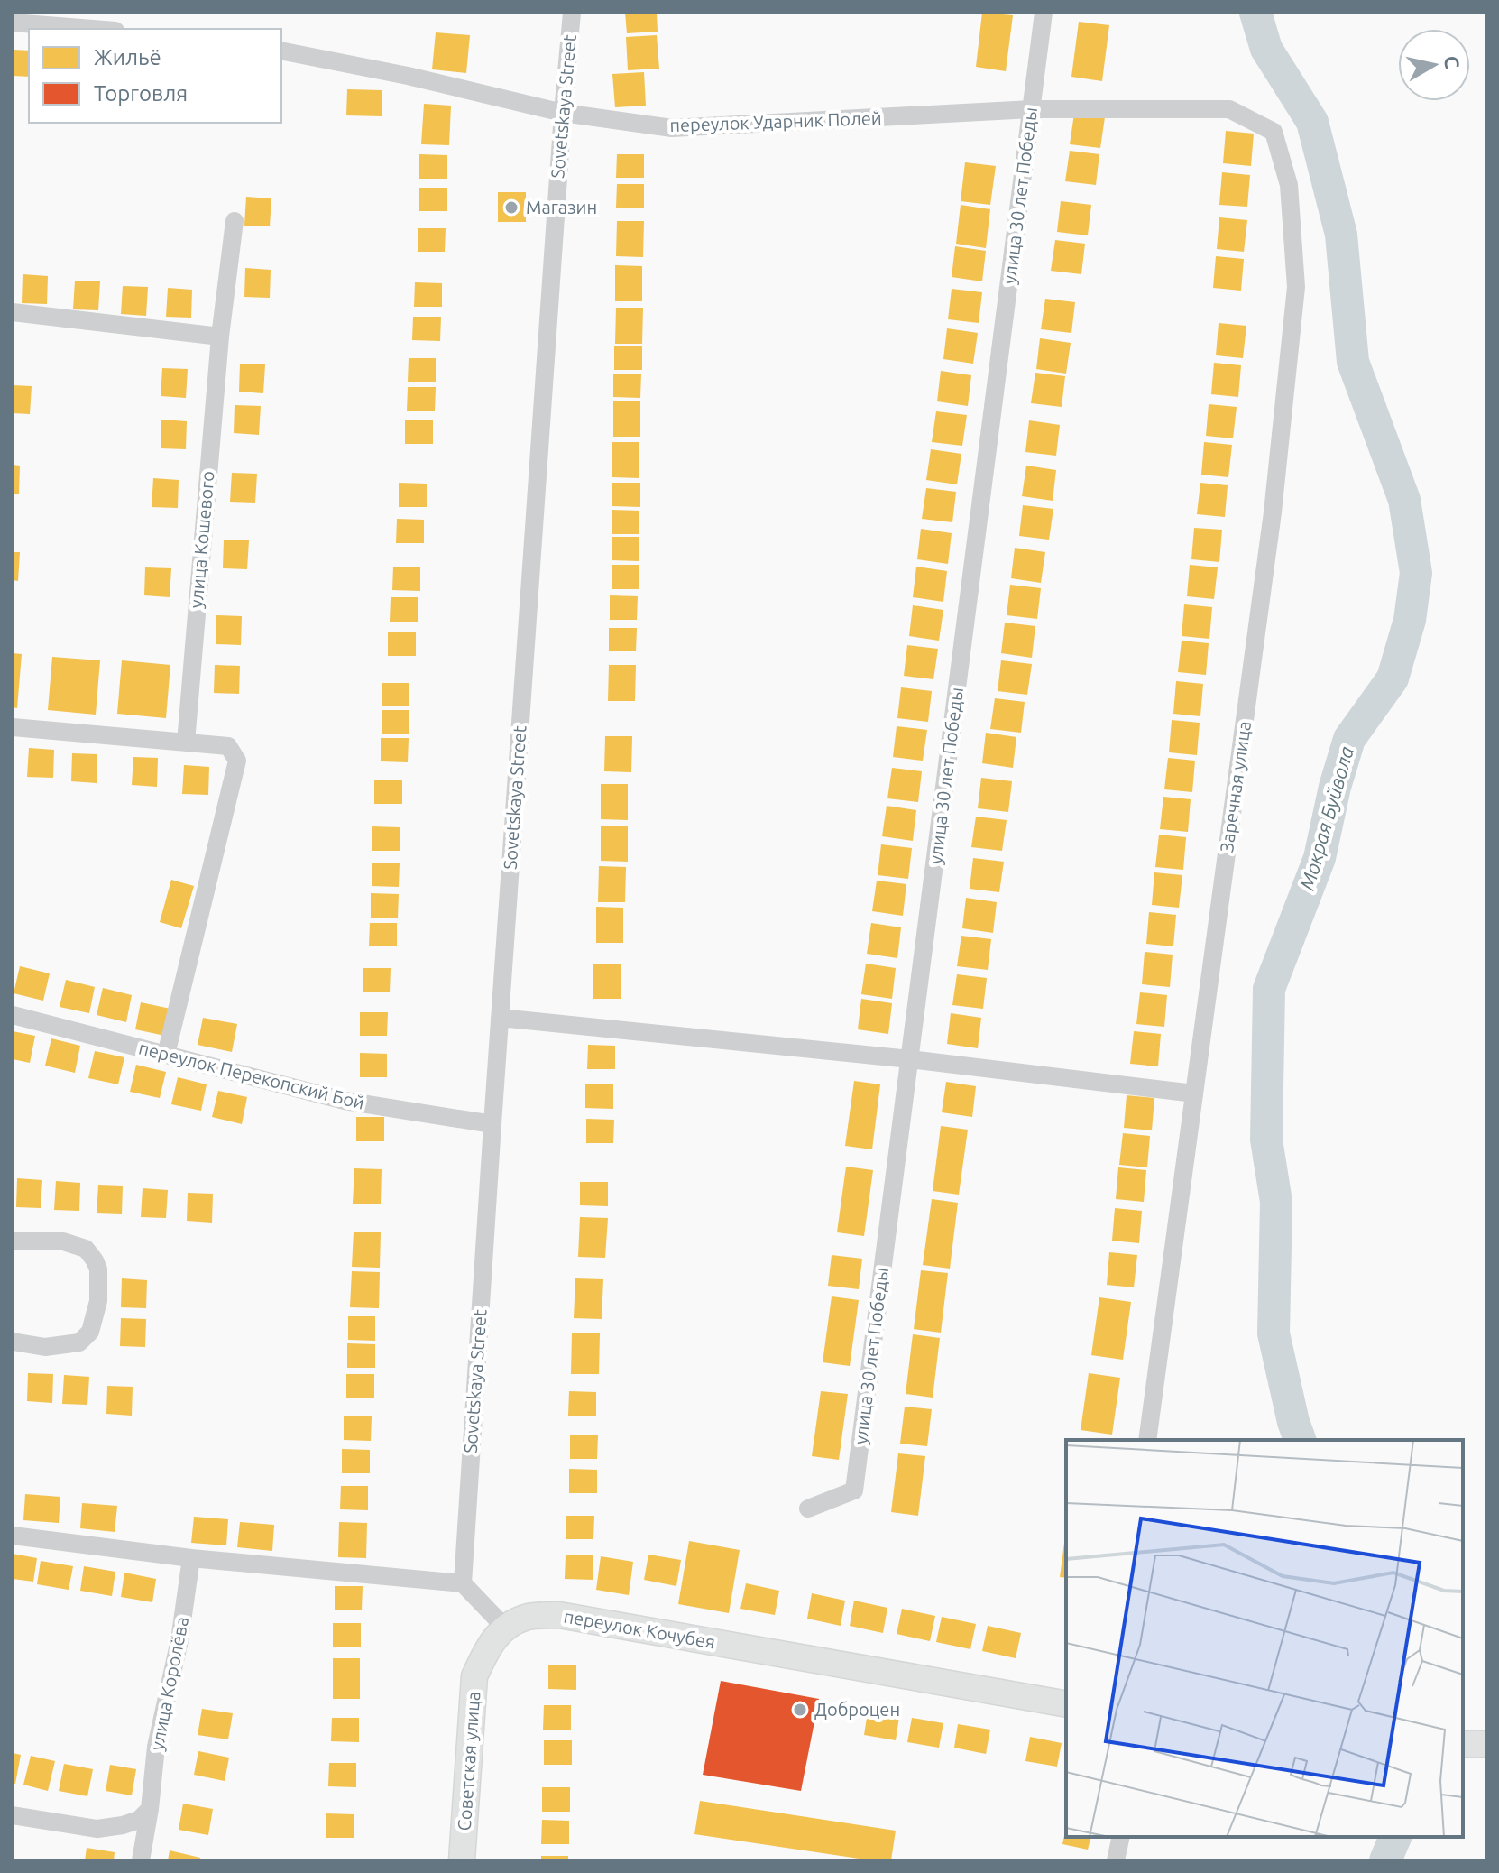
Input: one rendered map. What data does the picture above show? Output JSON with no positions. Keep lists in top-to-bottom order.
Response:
{
  "streets": {
    "main road": ["переулок Кочубея", "Советская улица"],
    "street": [
      "Sovetskaya Street",
      "переулок Ударник Полей",
      "улица 30 лет Победы",
      "улица Кошевого",
      "Заречная улица",
      "переулок Перекопский Бой",
      "улица Королёва"
    ]
  },
  "crossings": [
    ["Sovetskaya Street", "переулок Ударник Полей"],
    ["Sovetskaya Street", "переулок Перекопский Бой"],
    ["переулок Ударник Полей", "улица 30 лет Победы"],
    ["переулок Ударник Полей", "Заречная улица"],
    ["переулок Кочубея", "Советская улица"]
  ],
  "water": ["Мокрая Буйвола"],
  "places": ["Магазин", "Доброцен"],
  "legend": ["Жильё", "Торговля"],
  "north": "right"
}
